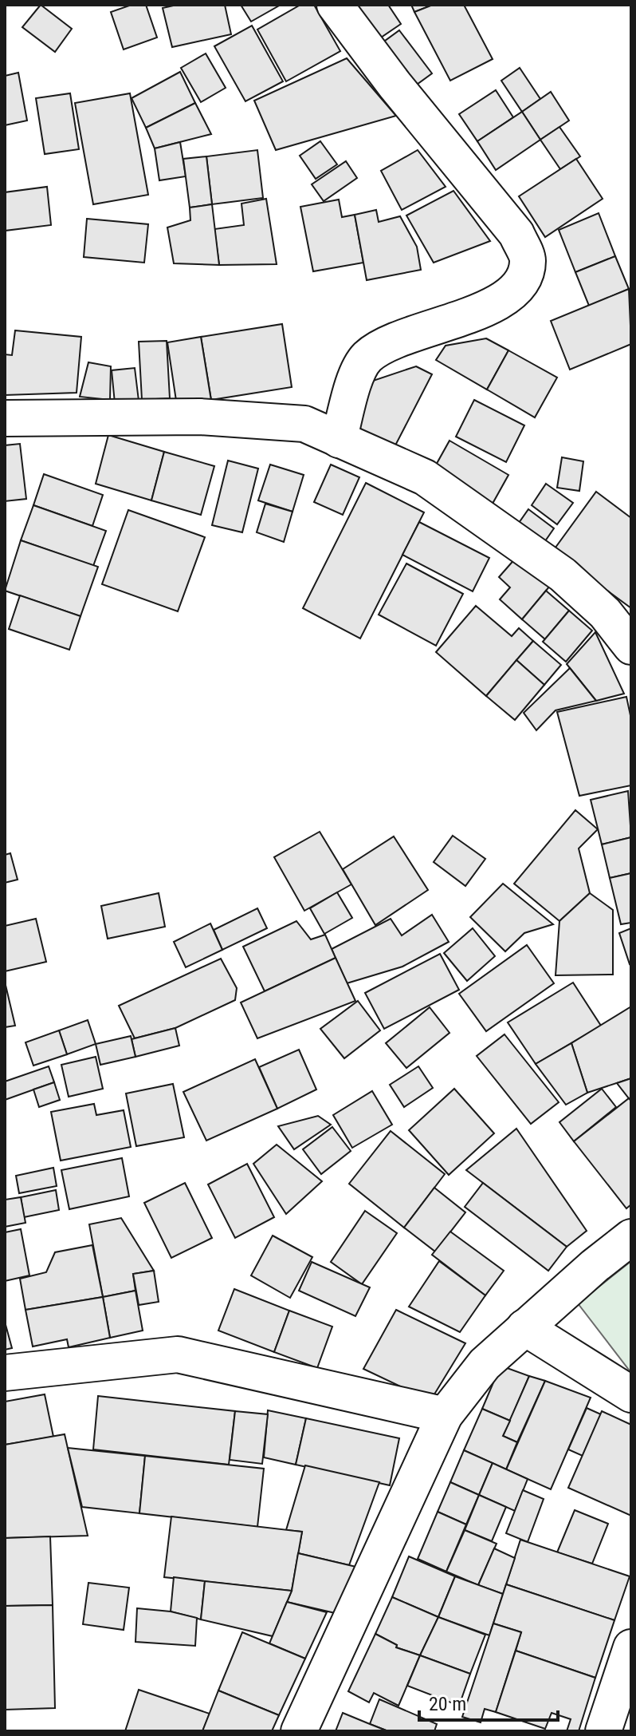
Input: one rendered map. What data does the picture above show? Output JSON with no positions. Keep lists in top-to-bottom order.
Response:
{
  "scale_bar": "20 m"
}
